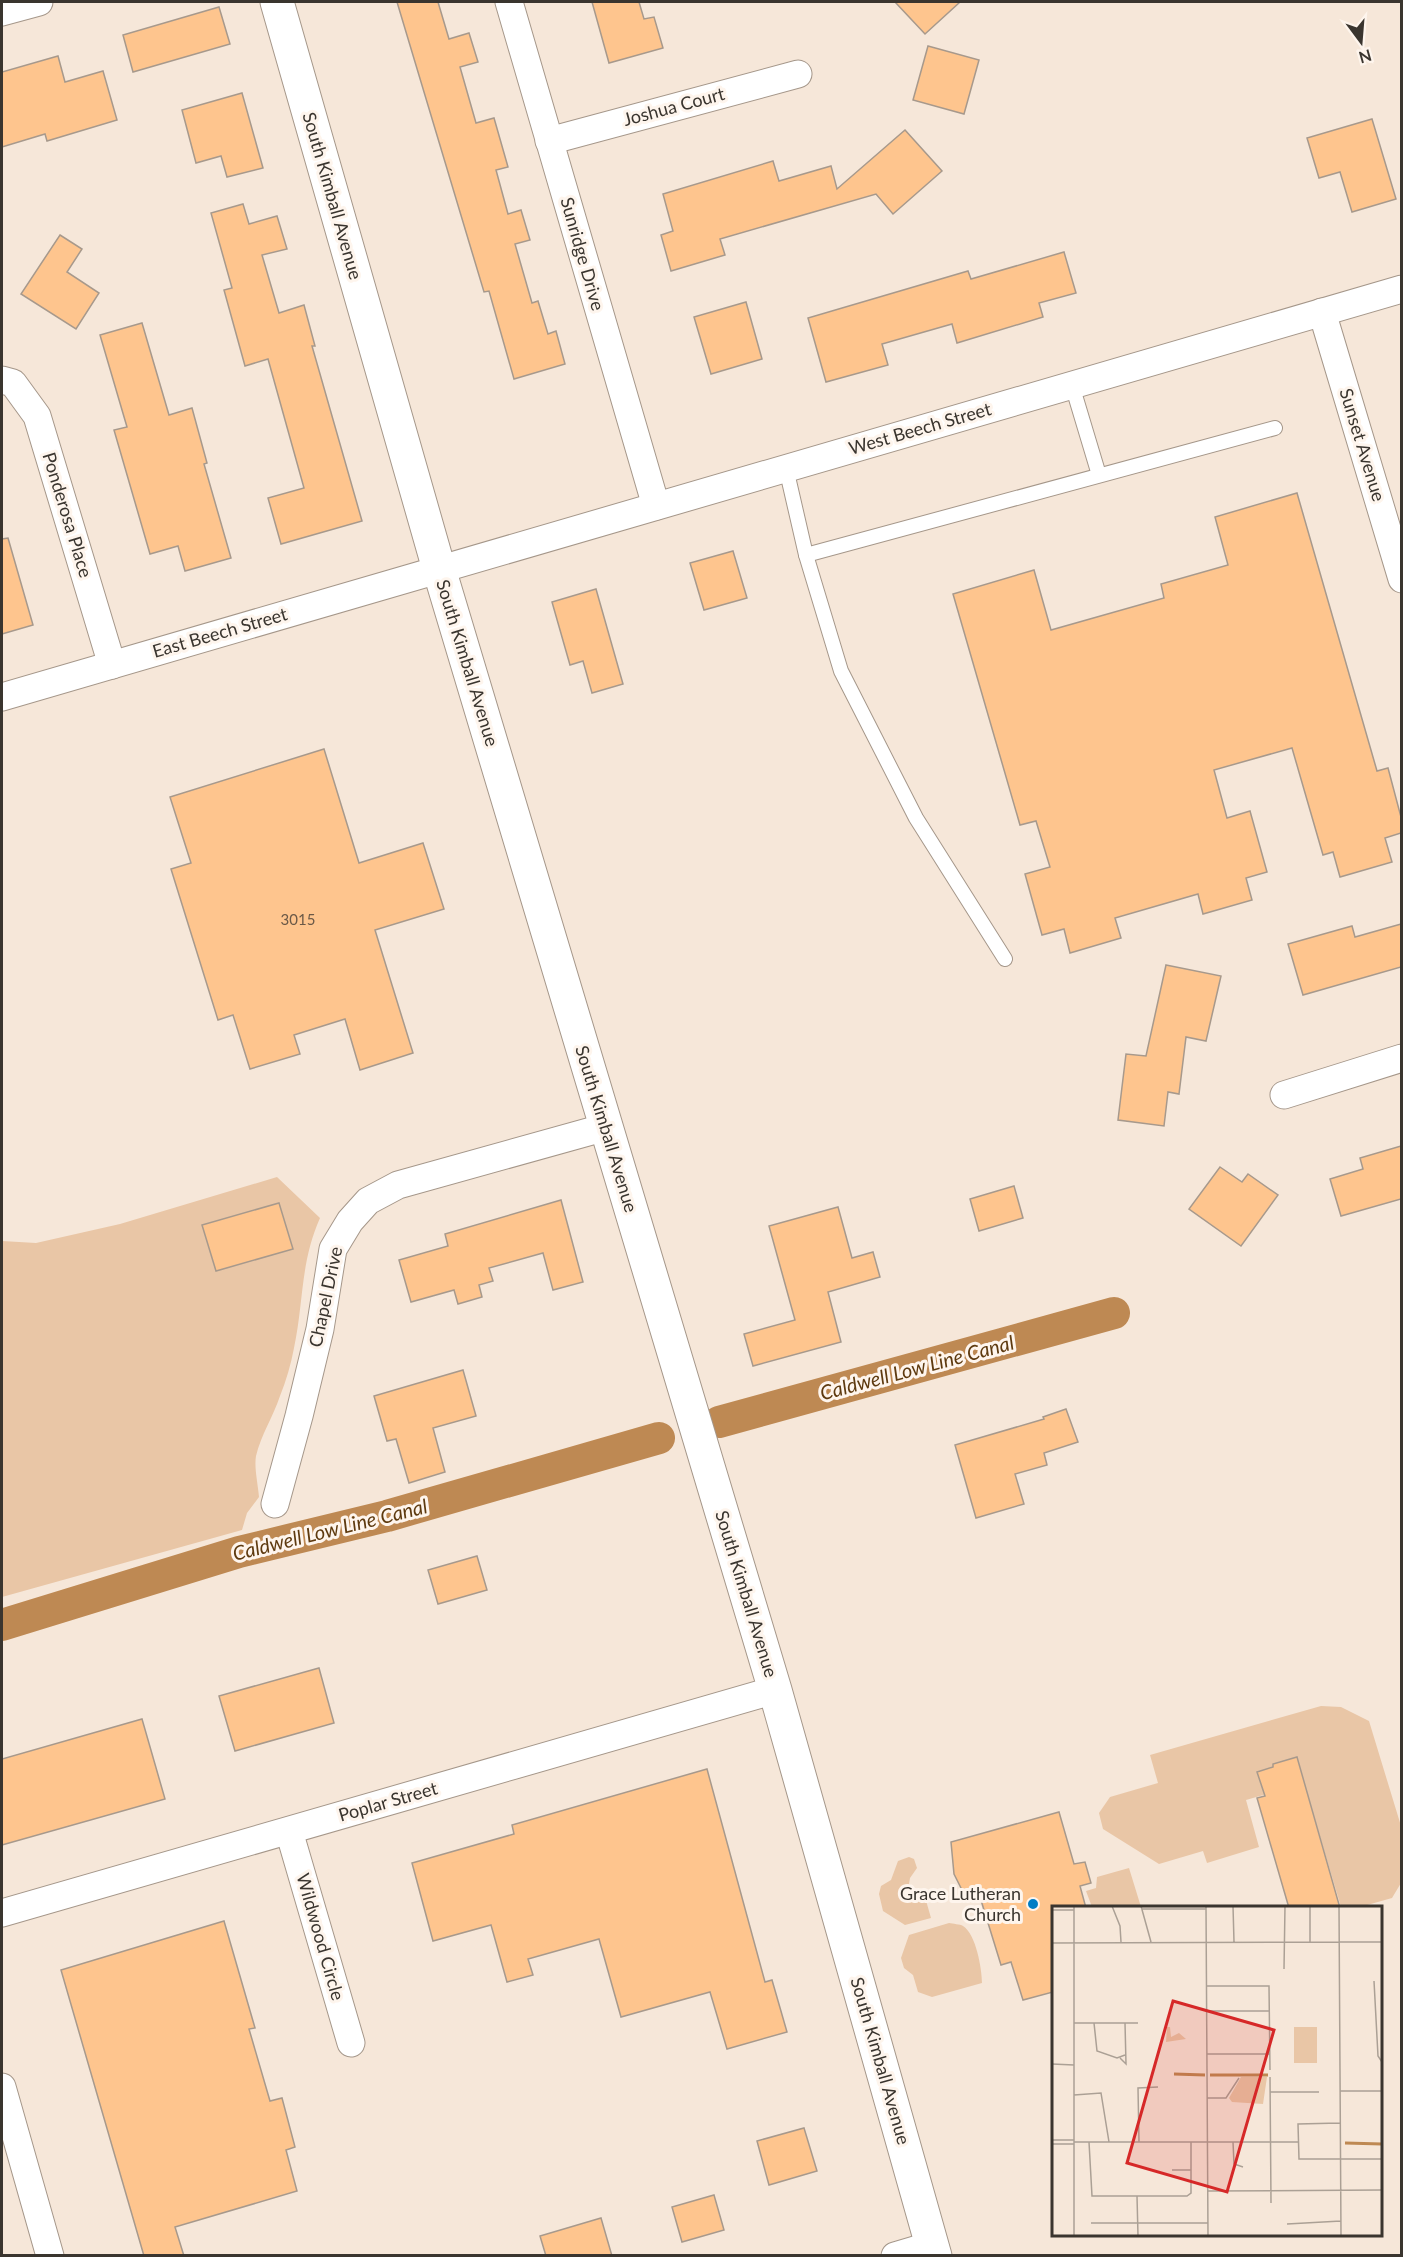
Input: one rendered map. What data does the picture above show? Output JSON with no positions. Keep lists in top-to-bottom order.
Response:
{
  "streets": {
    "street": [
      "Joshua Court",
      "South Kimball Avenue",
      "Sunridge Drive",
      "West Beech Street",
      "Sunset Avenue",
      "Ponderosa Place",
      "East Beech Street",
      "Chapel Drive",
      "Poplar Street",
      "Wildwood Circle"
    ]
  },
  "crossings": [
    ["Joshua Court", "Sunridge Drive"],
    ["South Kimball Avenue", "West Beech Street"],
    ["South Kimball Avenue", "East Beech Street"],
    ["South Kimball Avenue", "Chapel Drive"],
    ["South Kimball Avenue", "Poplar Street"],
    ["Sunridge Drive", "West Beech Street"],
    ["West Beech Street", "Sunset Avenue"],
    ["West Beech Street", "East Beech Street"],
    ["Ponderosa Place", "East Beech Street"],
    ["Poplar Street", "Wildwood Circle"]
  ],
  "water": ["Caldwell Low Line Canal"],
  "places": ["Grace Lutheran Church"],
  "house_numbers": ["3015"],
  "north": "bottom"
}
